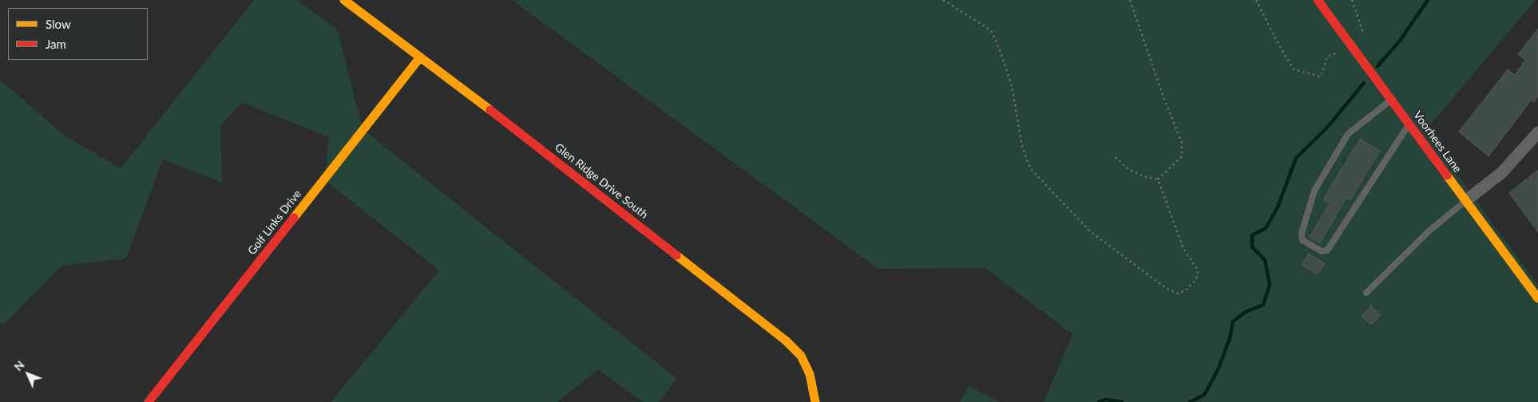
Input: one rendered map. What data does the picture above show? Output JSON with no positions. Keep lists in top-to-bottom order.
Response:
{
  "streets": {
    "street": ["Voorhees Lane", "Glen Ridge Drive South", "Golf Links Drive"]
  },
  "crossings": [
    ["Glen Ridge Drive South", "Golf Links Drive"]
  ],
  "legend": ["Slow", "Jam"],
  "north": "top left"
}
